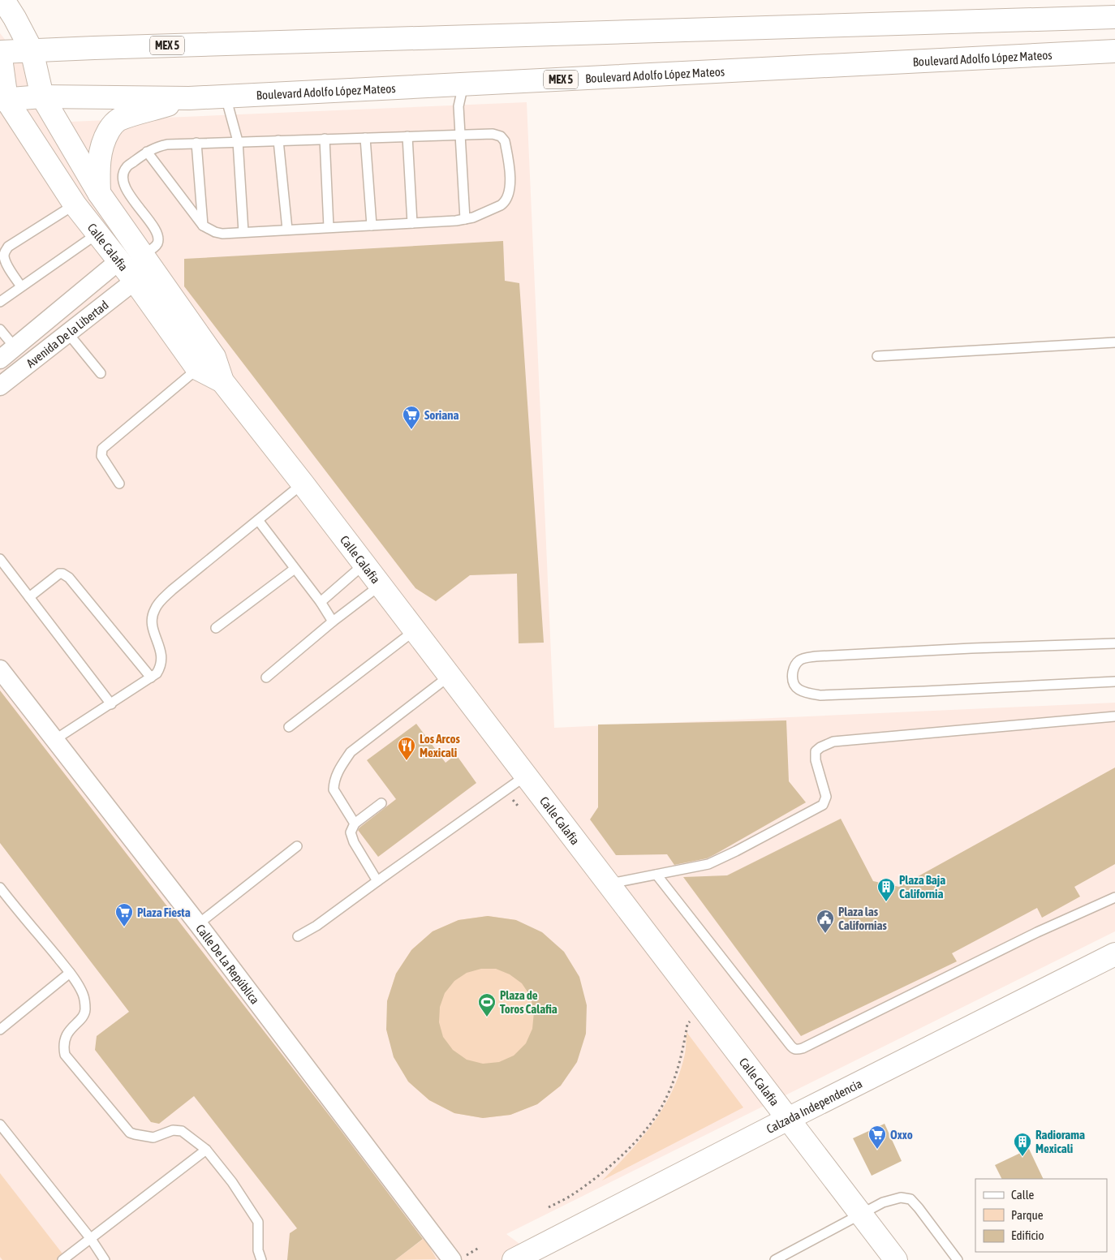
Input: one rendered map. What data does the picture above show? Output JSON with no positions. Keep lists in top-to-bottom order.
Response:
{
  "streets": {
    "main road": [
      "MEX 5",
      "Boulevard Adolfo López Mateos",
      "Calle Calafia",
      "Calzada Independencia"
    ],
    "street": ["Avenida De la Libertad", "Calle De La República"]
  },
  "crossings": [
    ["MEX 5", "Calle Calafia"],
    ["Boulevard Adolfo López Mateos", "Calle Calafia"],
    ["Calle Calafia", "Avenida De la Libertad"],
    ["Calle Calafia", "Calzada Independencia"]
  ],
  "places": {
    "supermarket": ["Soriana", "Plaza Fiesta", "Oxxo"],
    "restaurant": ["Los Arcos Mexicali"],
    "building": ["Plaza Baja California", "Radiorama Mexicali"],
    "public building": ["Plaza las Californias"],
    "sports": ["Plaza de Toros Calafia"]
  },
  "legend": ["Calle", "Parque", "Edificio"]
}
